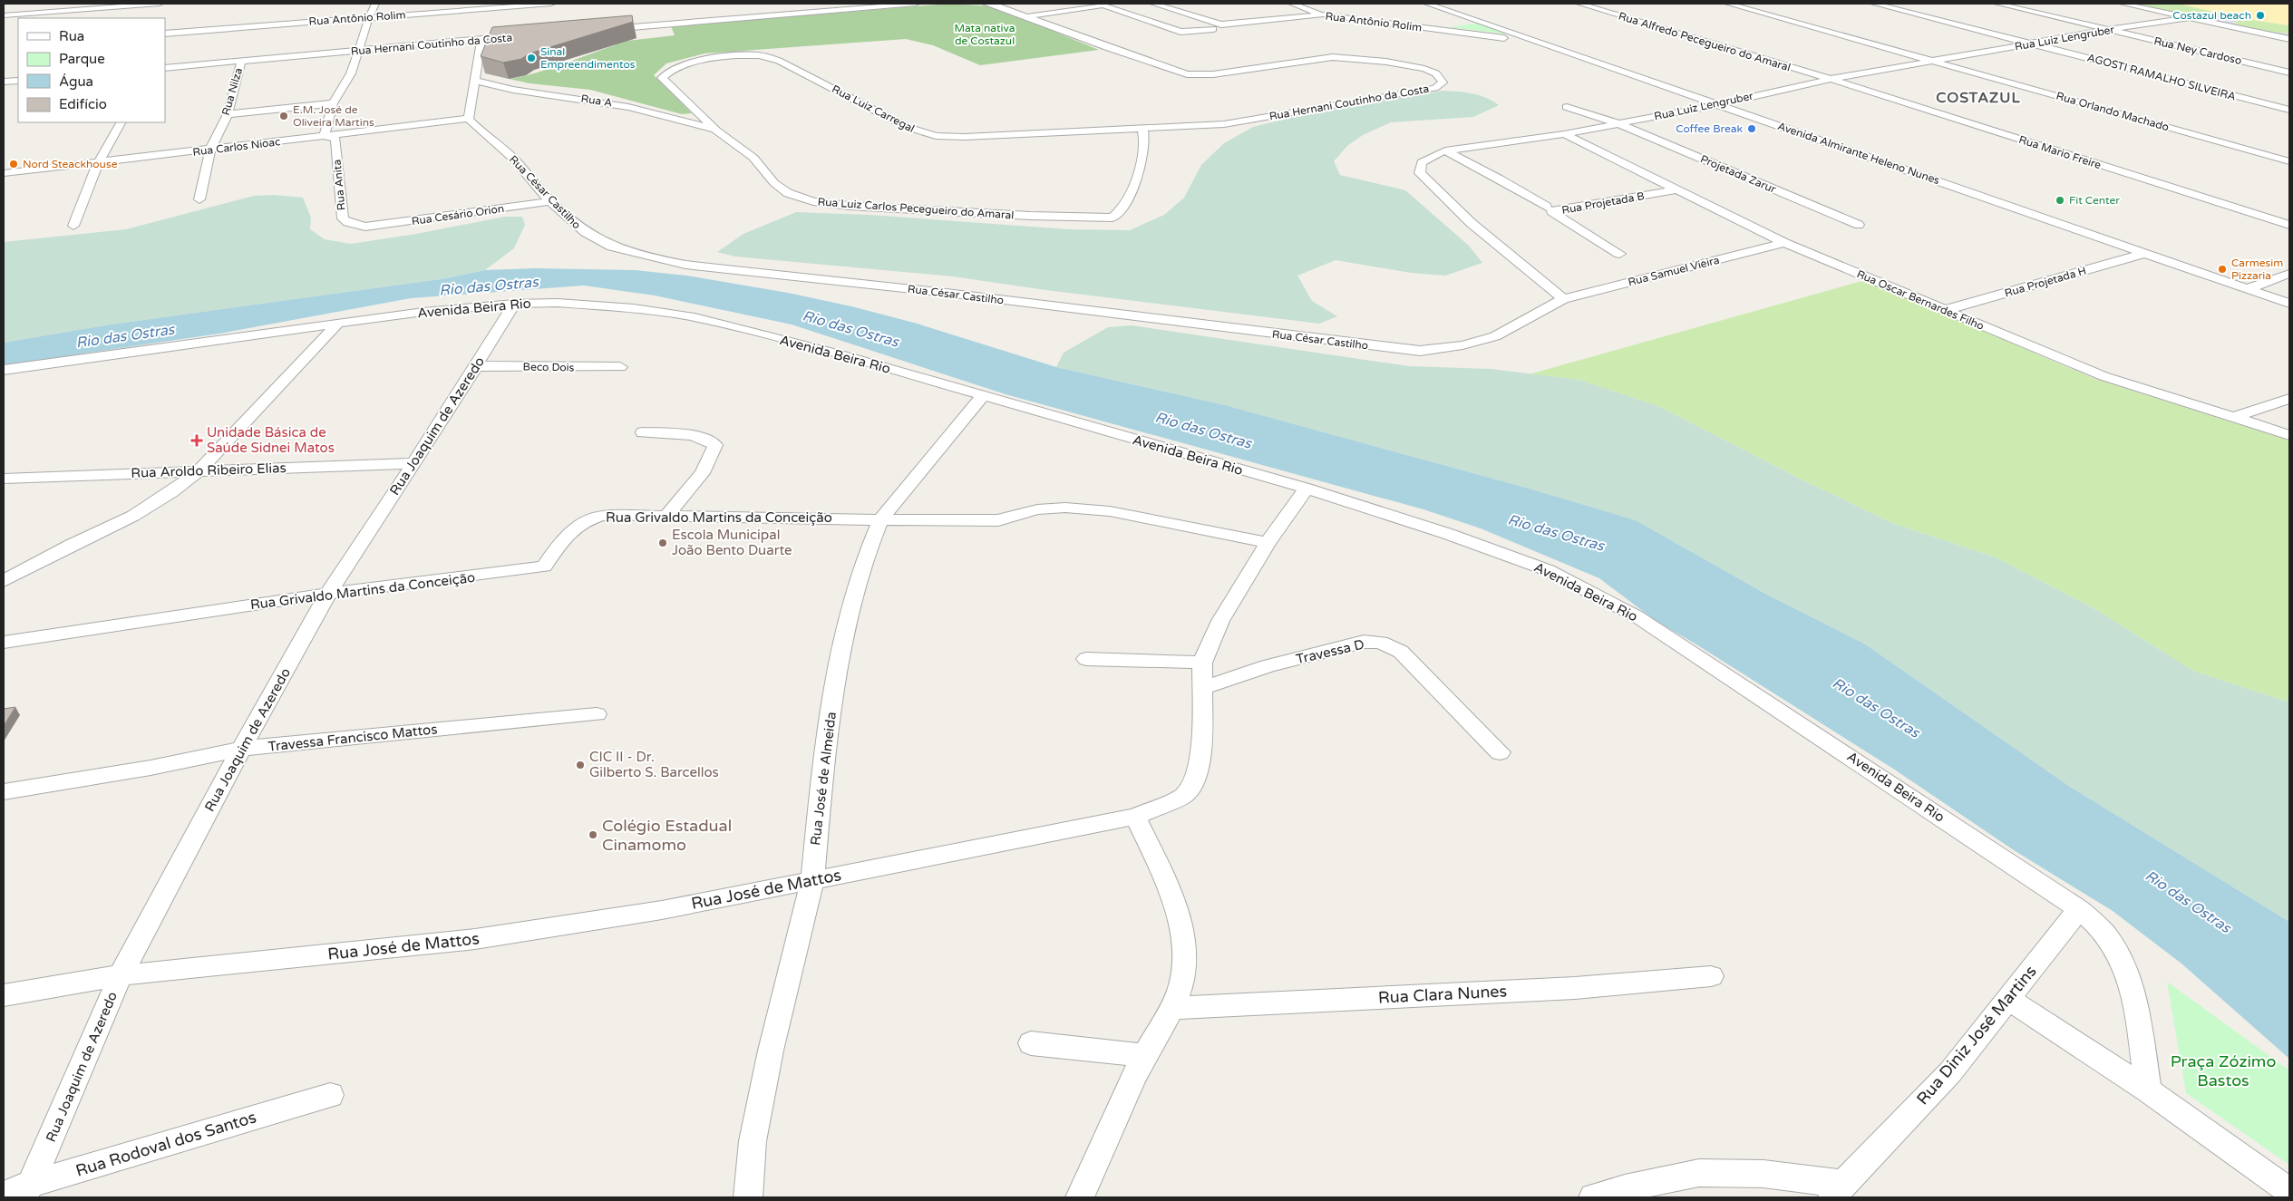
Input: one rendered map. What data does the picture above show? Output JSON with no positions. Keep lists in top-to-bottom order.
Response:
{
  "streets": {
    "street": [
      "Rua Antônio Rolim",
      "Rua Luiz Lengruber",
      "Rua Alfredo Pecegueiro do Amaral",
      "Rua Hernani Coutinho da Costa",
      "Rua Ney Cardoso",
      "AGOSTI RAMALHO SILVEIRA",
      "Rua Nilza",
      "Rua A",
      "Rua Luiz Carregal",
      "Rua Orlando Machado",
      "Rua Carlos Nioac",
      "Rua Mario Freire",
      "Avenida Almirante Heleno Nunes",
      "Projetada Zarur",
      "Rua Anita",
      "Rua César Castilho",
      "Rua Projetada B",
      "Rua Luiz Carlos Pecegueiro do Amaral",
      "Rua Cesário Orion",
      "Rua Samuel Vieira",
      "Rua Projetada H",
      "Rua Oscar Bernardes Filho",
      "Avenida Beira Rio",
      "Beco Dois",
      "Rua Joaquim de Azeredo",
      "Rua Aroldo Ribeiro Elias",
      "Rua Grivaldo Martins da Conceição",
      "Travessa D",
      "Travessa Francisco Mattos",
      "Rua José de Almeida",
      "Rua José de Mattos",
      "Rua Clara Nunes",
      "Rua Diniz José Martins",
      "Rua Rodoval dos Santos"
    ]
  },
  "crossings": [
    ["Rua Antônio Rolim", "Avenida Almirante Heleno Nunes"],
    ["Rua Luiz Lengruber", "Rua Alfredo Pecegueiro do Amaral"],
    ["Rua Luiz Lengruber", "Rua Ney Cardoso"],
    ["Rua Luiz Lengruber", "AGOSTI RAMALHO SILVEIRA"],
    ["Rua Luiz Lengruber", "Rua Orlando Machado"],
    ["Rua Luiz Lengruber", "Rua Mario Freire"],
    ["Rua Luiz Lengruber", "Avenida Almirante Heleno Nunes"],
    ["Rua Luiz Lengruber", "Projetada Zarur"],
    ["Rua Luiz Lengruber", "Rua César Castilho"],
    ["Rua Luiz Lengruber", "Rua Samuel Vieira"],
    ["Rua Luiz Lengruber", "Rua Oscar Bernardes Filho"],
    ["Rua Alfredo Pecegueiro do Amaral", "Rua Mario Freire"],
    ["Rua Hernani Coutinho da Costa", "Rua Nilza"],
    ["Rua Hernani Coutinho da Costa", "Rua Luiz Carregal"],
    ["Rua Hernani Coutinho da Costa", "Rua Luiz Carlos Pecegueiro do Amaral"],
    ["Rua Nilza", "Rua Carlos Nioac"],
    ["Rua A", "Rua Luiz Carlos Pecegueiro do Amaral"],
    ["Rua Luiz Carregal", "Rua Luiz Carlos Pecegueiro do Amaral"],
    ["Rua Carlos Nioac", "Rua Anita"],
    ["Rua Carlos Nioac", "Rua César Castilho"],
    ["Avenida Almirante Heleno Nunes", "Rua Projetada H"],
    ["Rua Anita", "Rua Cesário Orion"],
    ["Rua César Castilho", "Rua Cesário Orion"],
    ["Rua César Castilho", "Rua Samuel Vieira"],
    ["Rua Projetada B", "Rua Oscar Bernardes Filho"],
    ["Rua Samuel Vieira", "Rua Oscar Bernardes Filho"],
    ["Rua Projetada H", "Rua Oscar Bernardes Filho"],
    ["Avenida Beira Rio", "Rua Joaquim de Azeredo"],
    ["Avenida Beira Rio", "Rua José de Almeida"],
    ["Avenida Beira Rio", "Rua José de Mattos"],
    ["Avenida Beira Rio", "Rua Diniz José Martins"],
    ["Beco Dois", "Rua Joaquim de Azeredo"],
    ["Rua Joaquim de Azeredo", "Rua Aroldo Ribeiro Elias"],
    ["Rua Joaquim de Azeredo", "Rua Grivaldo Martins da Conceição"],
    ["Rua Joaquim de Azeredo", "Travessa Francisco Mattos"],
    ["Rua Joaquim de Azeredo", "Rua José de Mattos"],
    ["Rua Joaquim de Azeredo", "Rua Rodoval dos Santos"],
    ["Rua Grivaldo Martins da Conceição", "Rua José de Almeida"],
    ["Rua Grivaldo Martins da Conceição", "Rua José de Mattos"],
    ["Travessa D", "Rua José de Mattos"],
    ["Rua José de Almeida", "Rua José de Mattos"]
  ],
  "districts": ["COSTAZUL"],
  "water": ["Rio das Ostras"],
  "parks": ["Mata nativa de Costazul", "Praça Zózimo Bastos"],
  "places": {
    "other": [
      "Costazul beach",
      "Sinal Empreendimentos",
      "E.M. José de Oliveira Martins",
      "Coffee Break",
      "Nord Steackhouse",
      "Fit Center",
      "Carmesim Pizzaria",
      "Escola Municipal João Bento Duarte",
      "CIC II - Dr. Gilberto S. Barcellos",
      "Colégio Estadual Cinamomo"
    ],
    "health": ["Unidade Básica de Saúde Sidnei Matos"]
  },
  "legend": [
    "Rua",
    "Parque",
    "Água",
    "Edifício"
  ]
}
